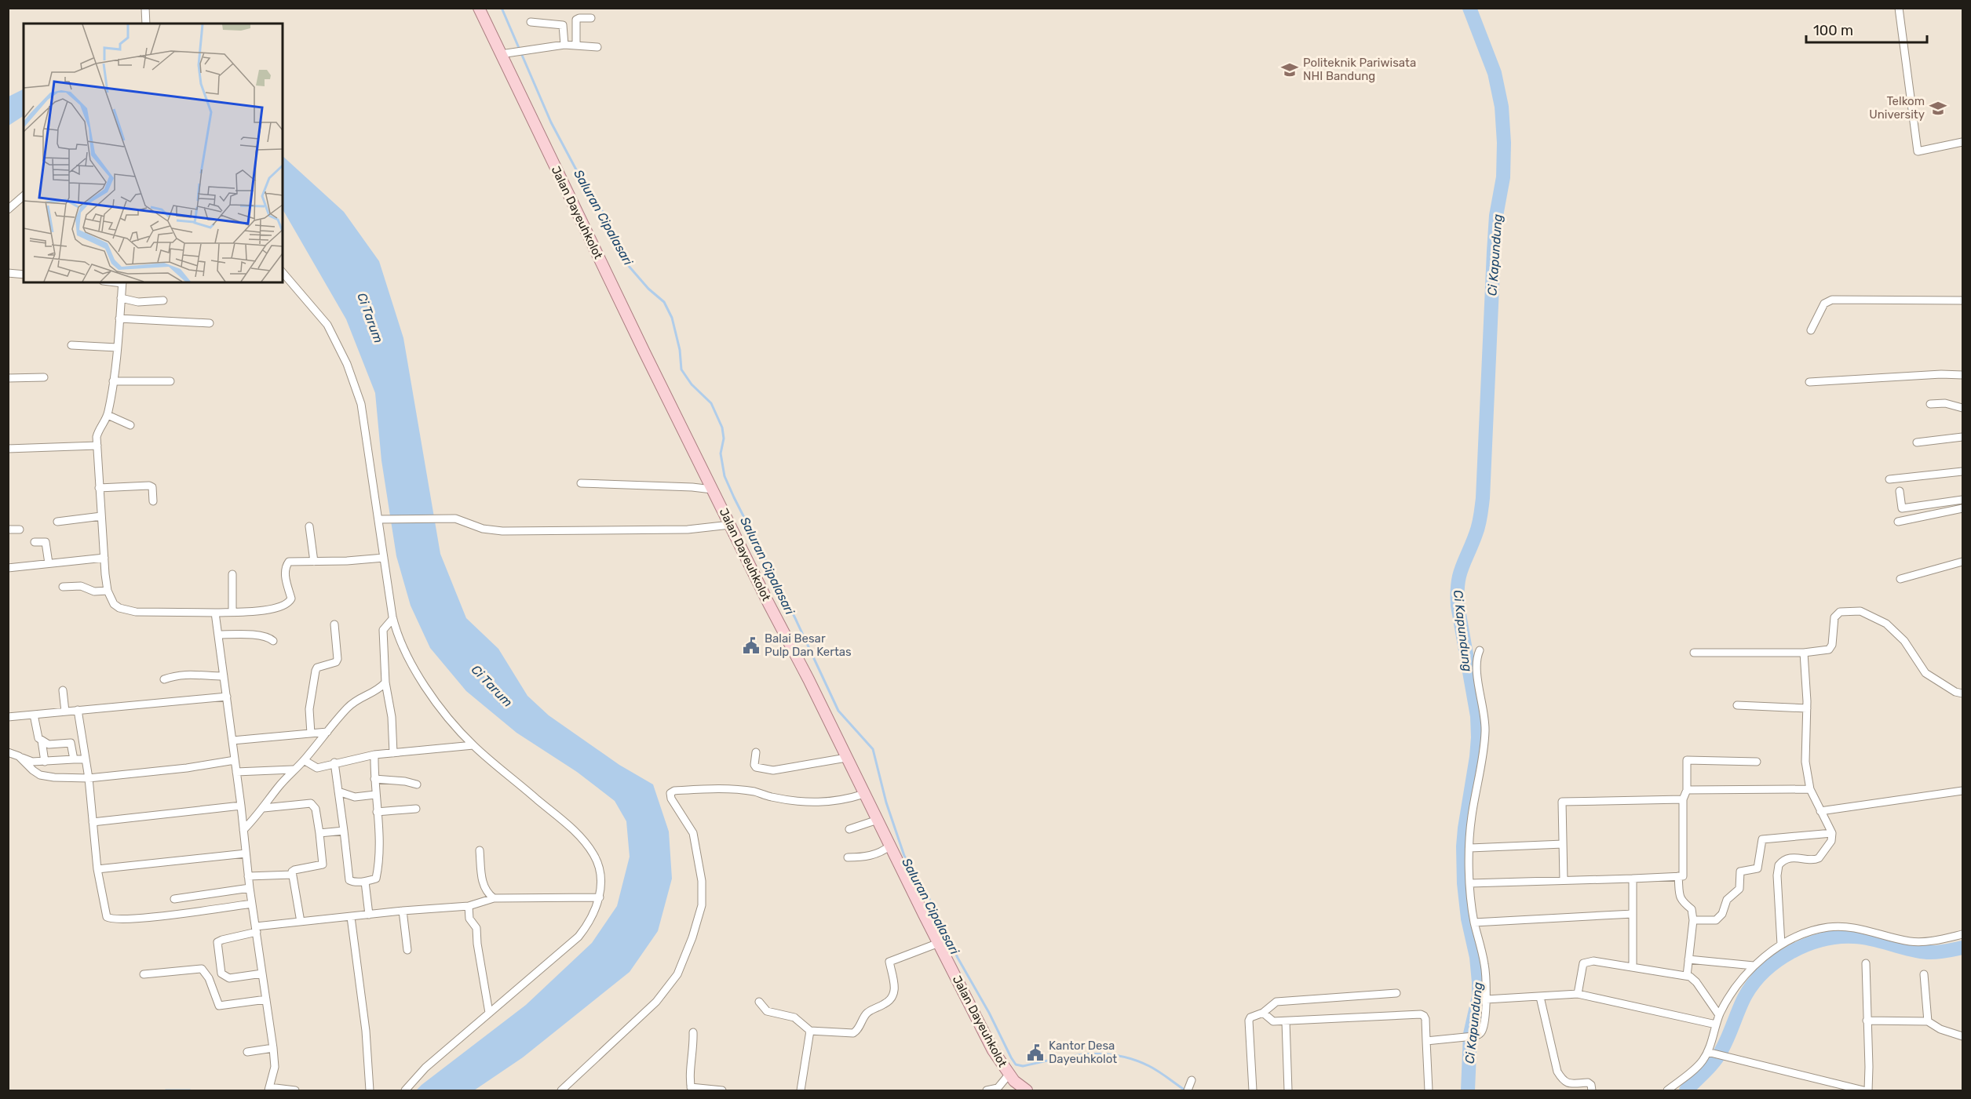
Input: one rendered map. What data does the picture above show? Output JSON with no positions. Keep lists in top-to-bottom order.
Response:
{
  "streets": {
    "main road": ["Jalan Dayeuhkolot"]
  },
  "water": ["Saluran Cipalasari", "Ci Kapundung", "Ci Tarum"],
  "places": {
    "school or university": ["Politeknik Pariwisata NHI Bandung", "Telkom University"],
    "public building": ["Balai Besar Pulp Dan Kertas", "Kantor Desa Dayeuhkolot"]
  },
  "scale_bar": "100 m"
}
